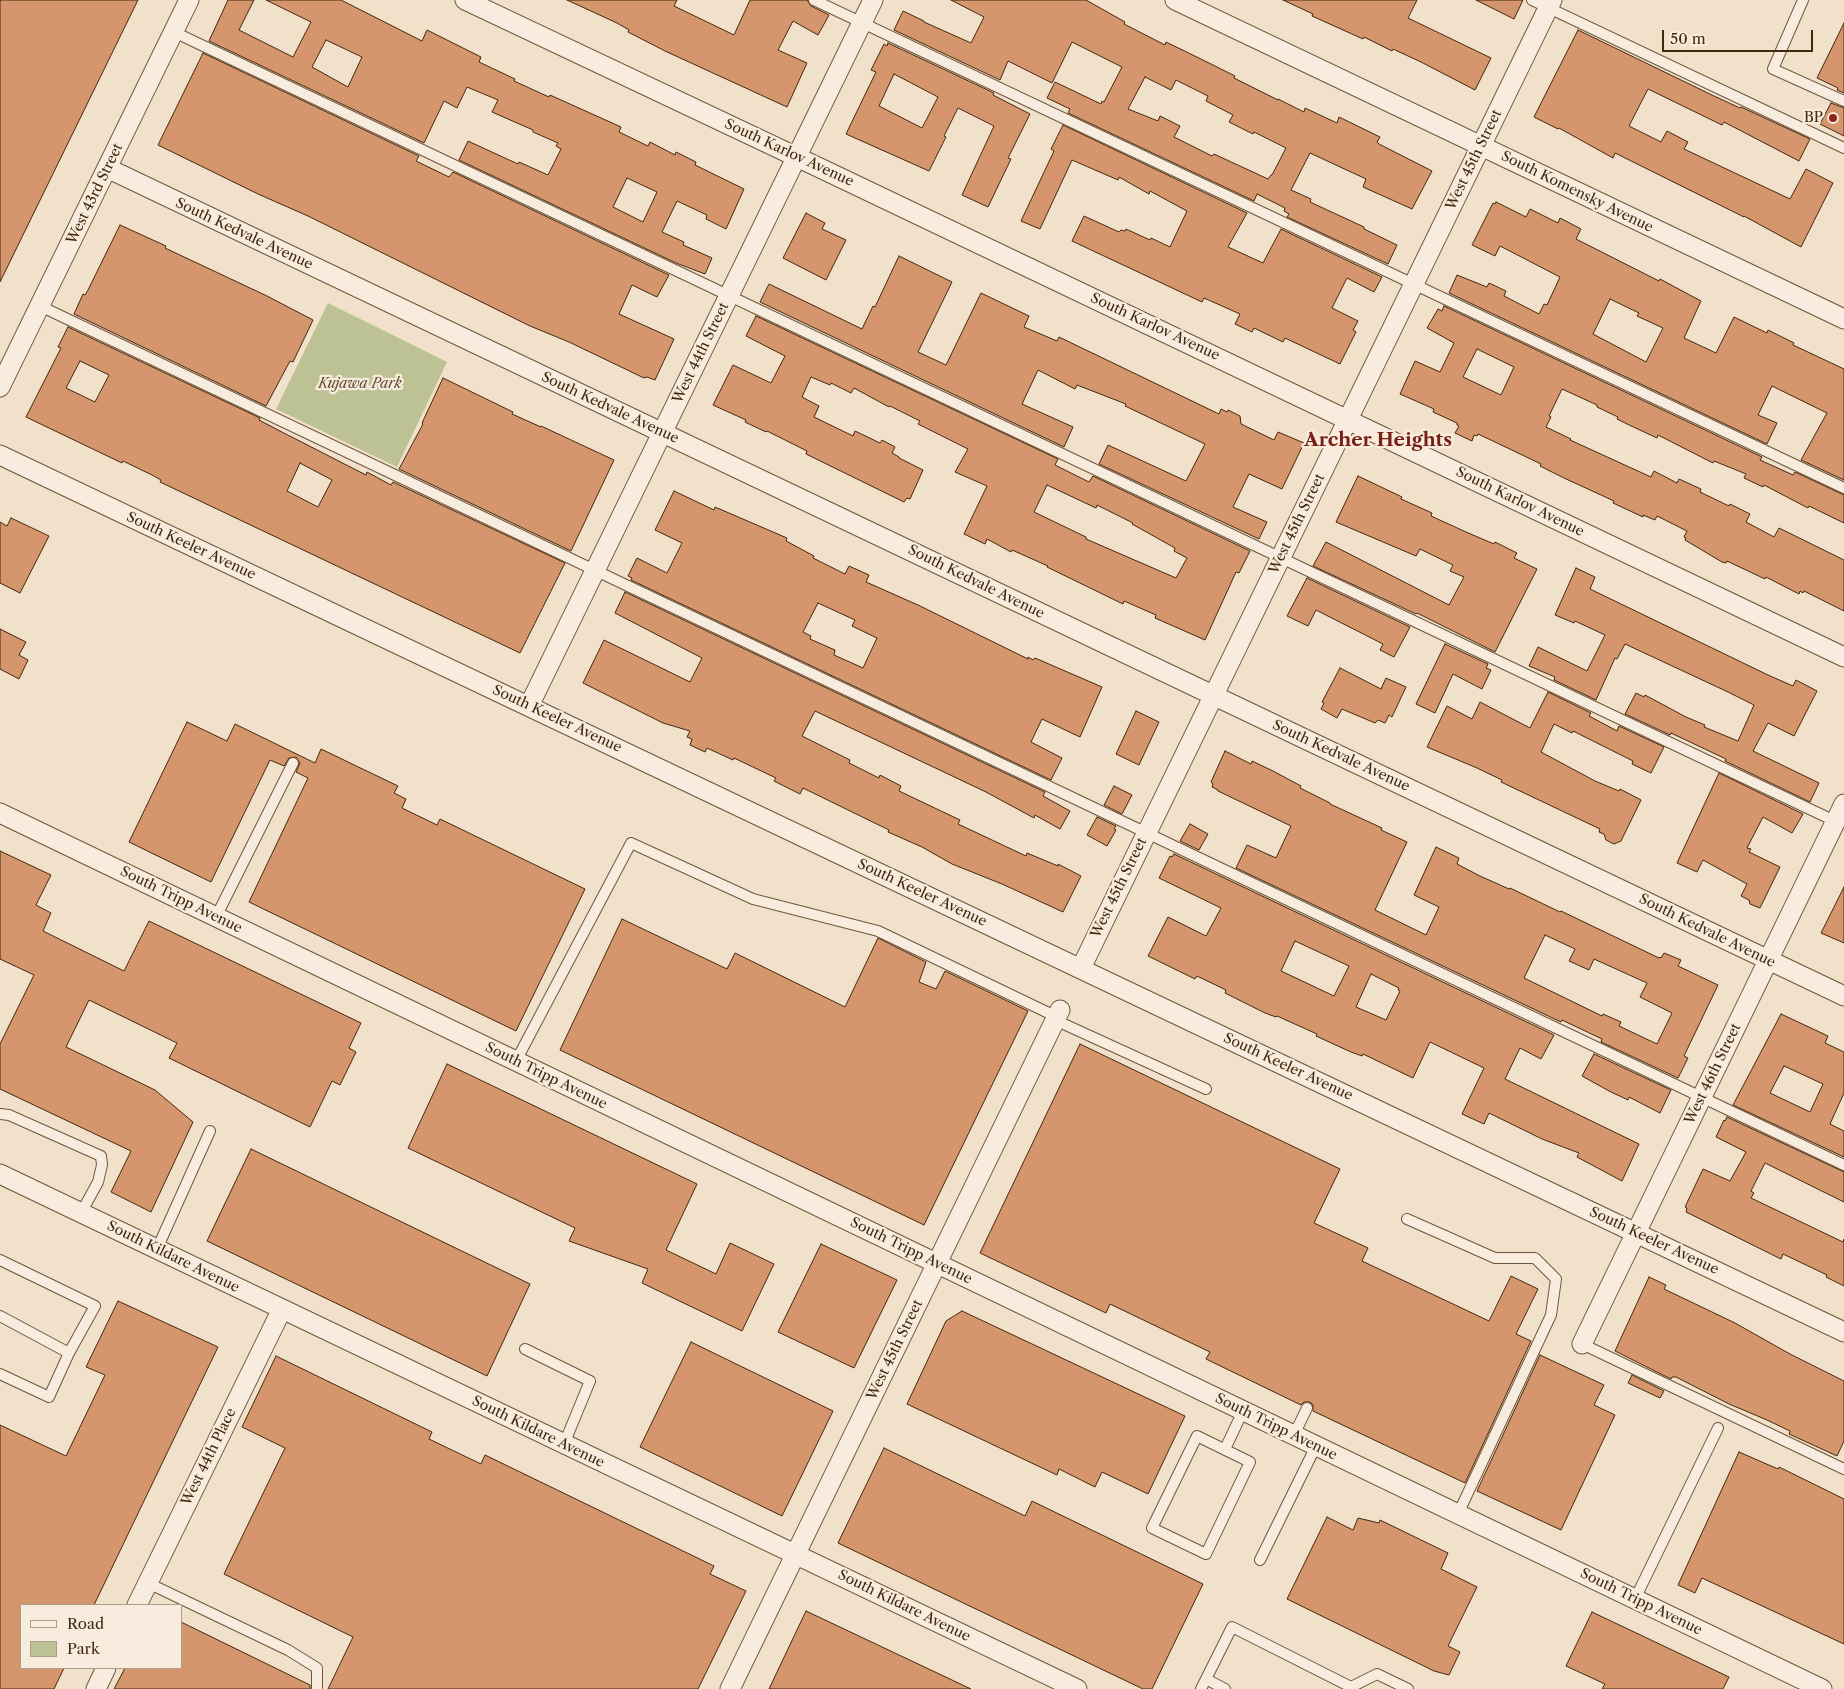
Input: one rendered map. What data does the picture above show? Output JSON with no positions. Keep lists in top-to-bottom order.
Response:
{
  "streets": {
    "street": [
      "South Karlov Avenue",
      "West 45th Street",
      "South Komensky Avenue",
      "West 43rd Street",
      "South Kedvale Avenue",
      "West 44th Street",
      "South Keeler Avenue",
      "South Tripp Avenue",
      "West 46th Street",
      "South Kildare Avenue",
      "West 44th Place"
    ]
  },
  "crossings": [
    ["South Karlov Avenue", "West 45th Street"],
    ["South Karlov Avenue", "West 44th Street"],
    ["West 45th Street", "South Komensky Avenue"],
    ["West 45th Street", "South Kedvale Avenue"],
    ["West 45th Street", "South Keeler Avenue"],
    ["West 45th Street", "South Tripp Avenue"],
    ["West 45th Street", "South Kildare Avenue"],
    ["West 43rd Street", "South Kedvale Avenue"],
    ["South Kedvale Avenue", "West 44th Street"],
    ["South Kedvale Avenue", "West 46th Street"],
    ["West 44th Street", "South Keeler Avenue"],
    ["South Keeler Avenue", "West 46th Street"],
    ["South Kildare Avenue", "West 44th Place"]
  ],
  "districts": ["Archer Heights"],
  "parks": ["Kujawa Park"],
  "places": ["BP"],
  "legend": ["Road", "Park"],
  "scale_bar": "50 m"
}
